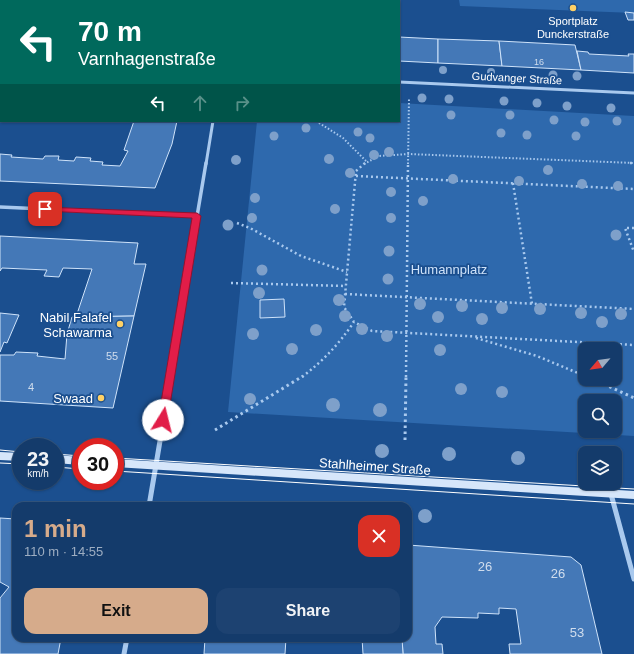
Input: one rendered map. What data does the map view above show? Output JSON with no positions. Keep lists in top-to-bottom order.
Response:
{
  "streets": {
    "street": ["Gudvanger Straße", "Stahlheimer Straße"]
  },
  "parks": ["Humannplatz"],
  "places": ["Sportplatz Dunckerstraße", "Nabil Falafel Schawarma", "Swaad"],
  "house_numbers": [
    "16",
    "55",
    "4",
    "26",
    "26",
    "53"
  ],
  "north": "bottom left",
  "page": {
    "turn": ["70 m", "Varnhagenstraße"],
    "speed": "23 km/h",
    "limit": "30",
    "heading": ["1 min", "110 m · 14:55"],
    "buttons": ["Exit", "Share"]
  }
}
